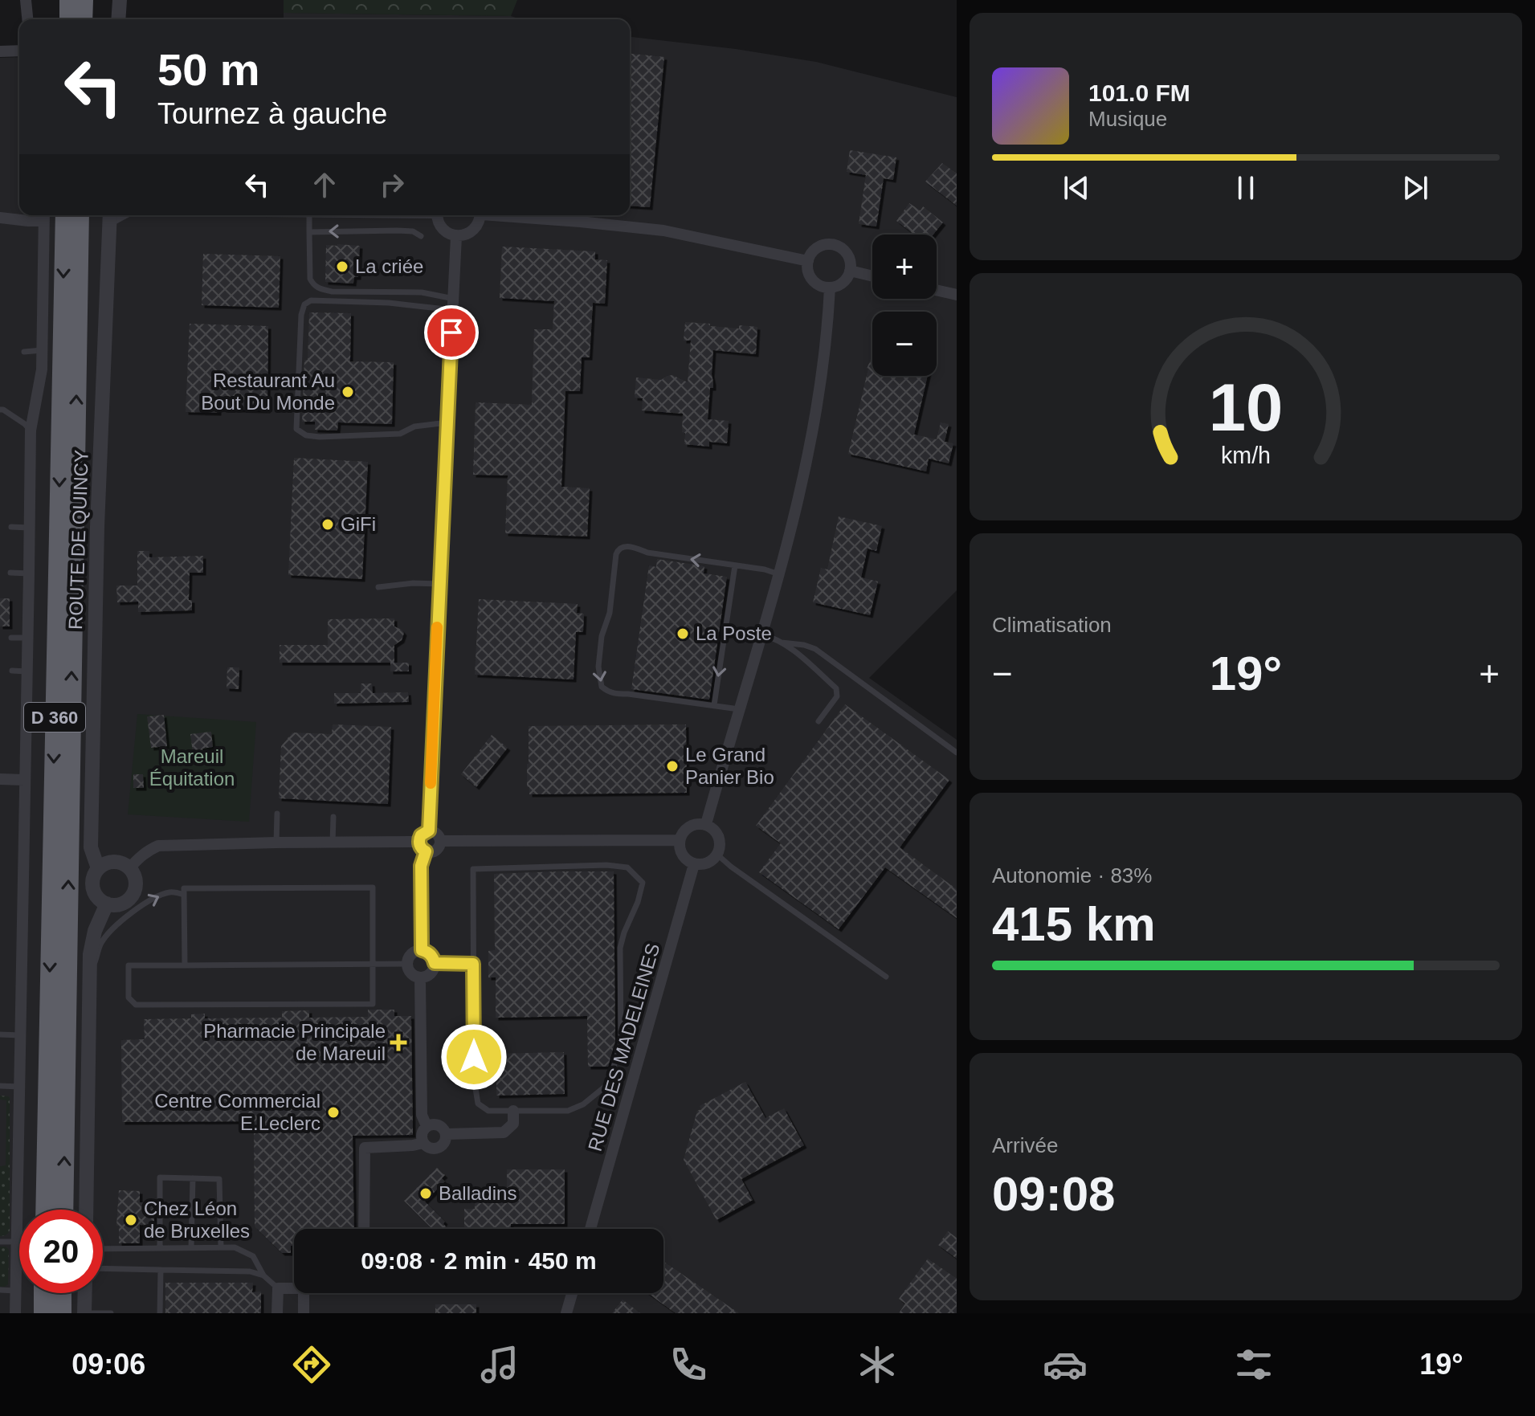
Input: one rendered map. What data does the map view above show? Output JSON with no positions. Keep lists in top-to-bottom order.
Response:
{
  "streets": {
    "highway": ["D 360"],
    "street": ["ROUTE DE QUINCY", "RUE DES MADELEINES"]
  },
  "parks": ["Mareuil Équitation"],
  "places": {
    "other": [
      "La criée",
      "Restaurant Au Bout Du Monde",
      "GiFi",
      "La Poste",
      "Le Grand Panier Bio",
      "Centre Commercial E.Leclerc",
      "Balladins",
      "Chez Léon de Bruxelles"
    ],
    "health": ["Pharmacie Principale de Mareuil"]
  },
  "page": {
    "turn": ["50 m", "Tournez à gauche"],
    "song": ["101.0 FM", "Musique"],
    "map_buttons": ["+", "−"],
    "tile": [
      "Climatisation",
      ["Autonomie · 83%", "415 km"],
      ["Arrivée", "09:08"]
    ],
    "heat": ["−", "19°", "+"],
    "limit": "20",
    "trip": "09:08 · 2 min · 450 m",
    "tabs": ["09:06", "19°"],
    "gauge": ["10", "km/h"]
  }
}
